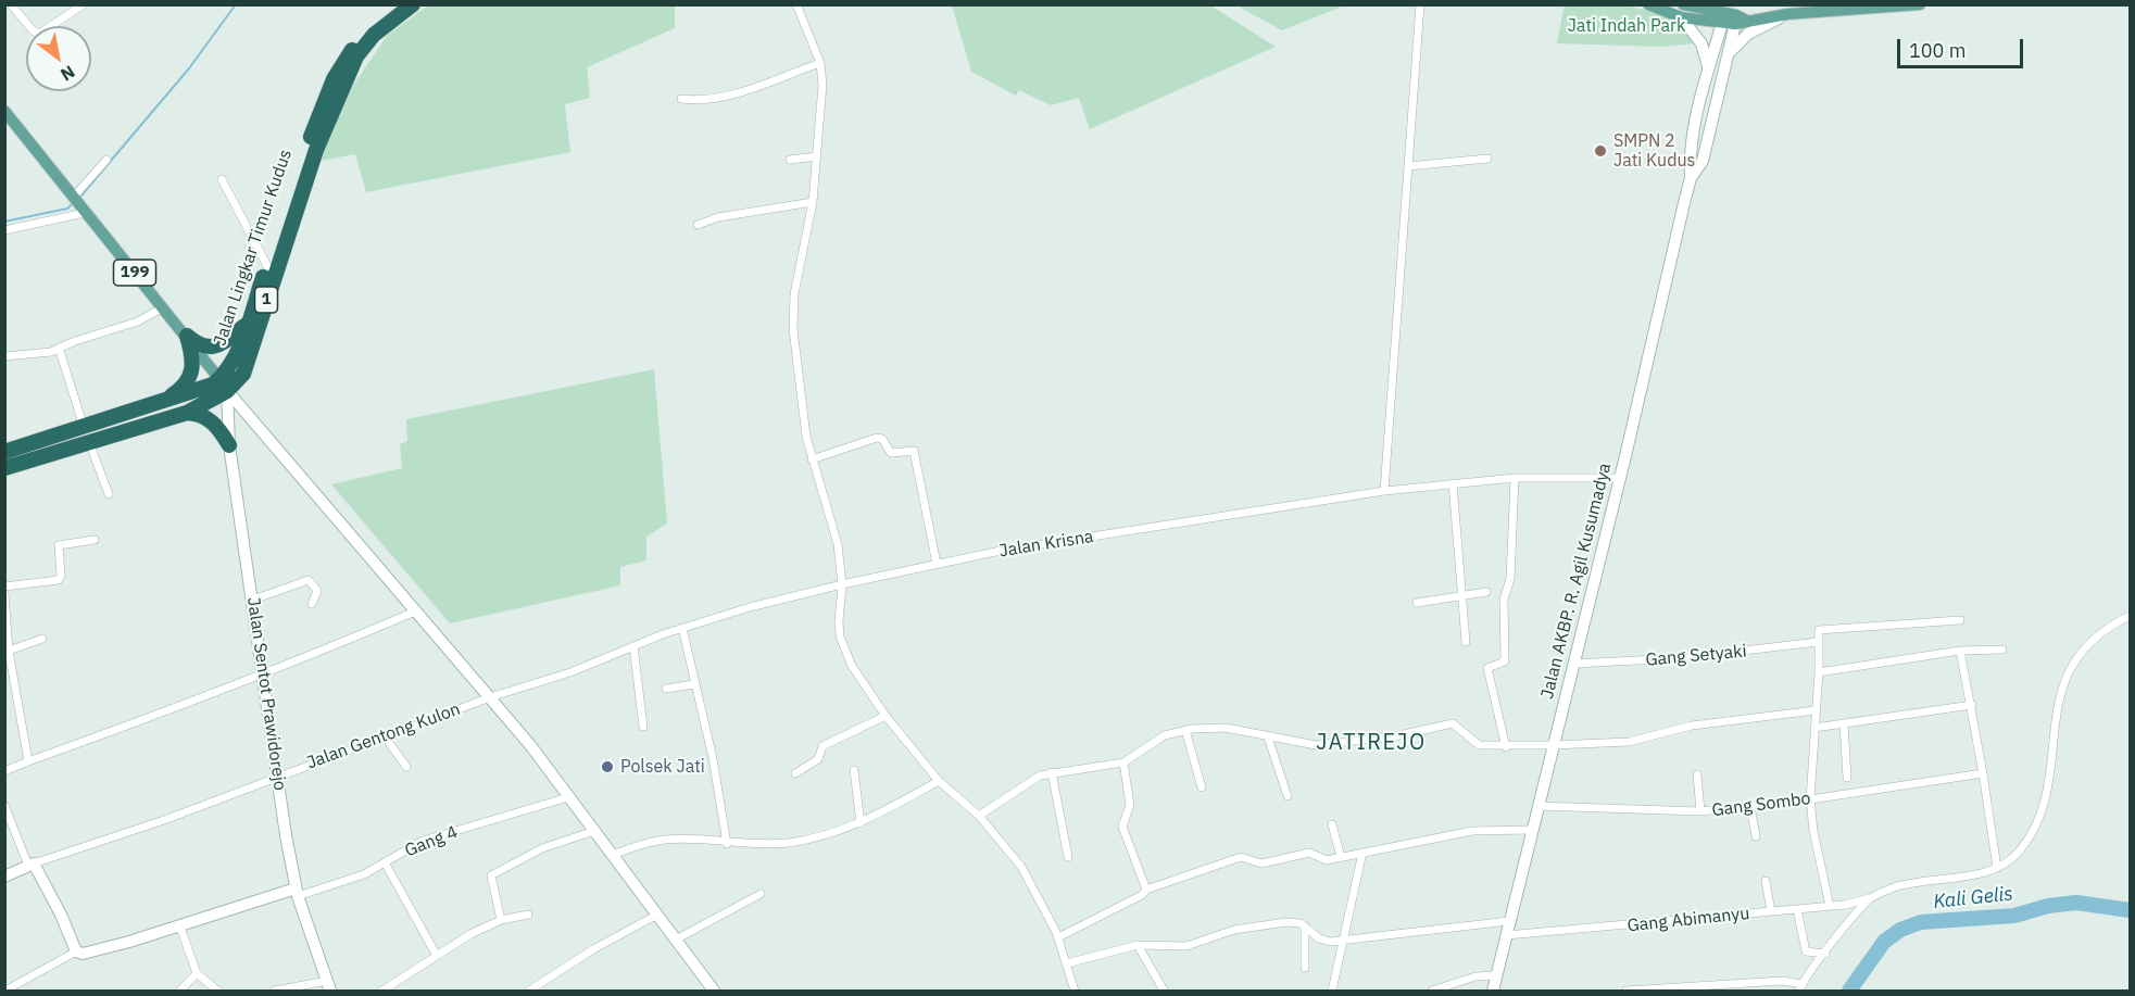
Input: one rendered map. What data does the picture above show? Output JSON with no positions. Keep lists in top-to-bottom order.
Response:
{
  "streets": {
    "highway": ["Jalan Lingkar Timur Kudus", "1"],
    "main road": ["199", "Jalan AKBP. R. Agil Kusumadya", "Jalan Sentot Prawidorejo"],
    "street": [
      "Jalan Krisna",
      "Gang Setyaki",
      "Jalan Gentong Kulon",
      "Gang Sombo",
      "Gang 4",
      "Gang Abimanyu"
    ]
  },
  "crossings": [
    ["Jalan Lingkar Timur Kudus", "199"],
    ["Jalan Lingkar Timur Kudus", "Jalan Sentot Prawidorejo"],
    ["199", "Jalan Sentot Prawidorejo"],
    ["Jalan Krisna", "Jalan AKBP. R. Agil Kusumadya"],
    ["Jalan Krisna", "Jalan Gentong Kulon"],
    ["Jalan AKBP. R. Agil Kusumadya", "Gang Setyaki"],
    ["Jalan AKBP. R. Agil Kusumadya", "Gang Sombo"],
    ["Jalan AKBP. R. Agil Kusumadya", "Gang Abimanyu"],
    ["Jalan Sentot Prawidorejo", "Jalan Gentong Kulon"],
    ["Jalan Sentot Prawidorejo", "Gang 4"]
  ],
  "districts": ["JATIREJO"],
  "water": ["Kali Gelis"],
  "parks": ["Jati Indah Park"],
  "places": ["SMPN 2 Jati Kudus", "Polsek Jati"],
  "scale_bar": "100 m",
  "north": "bottom right"
}
